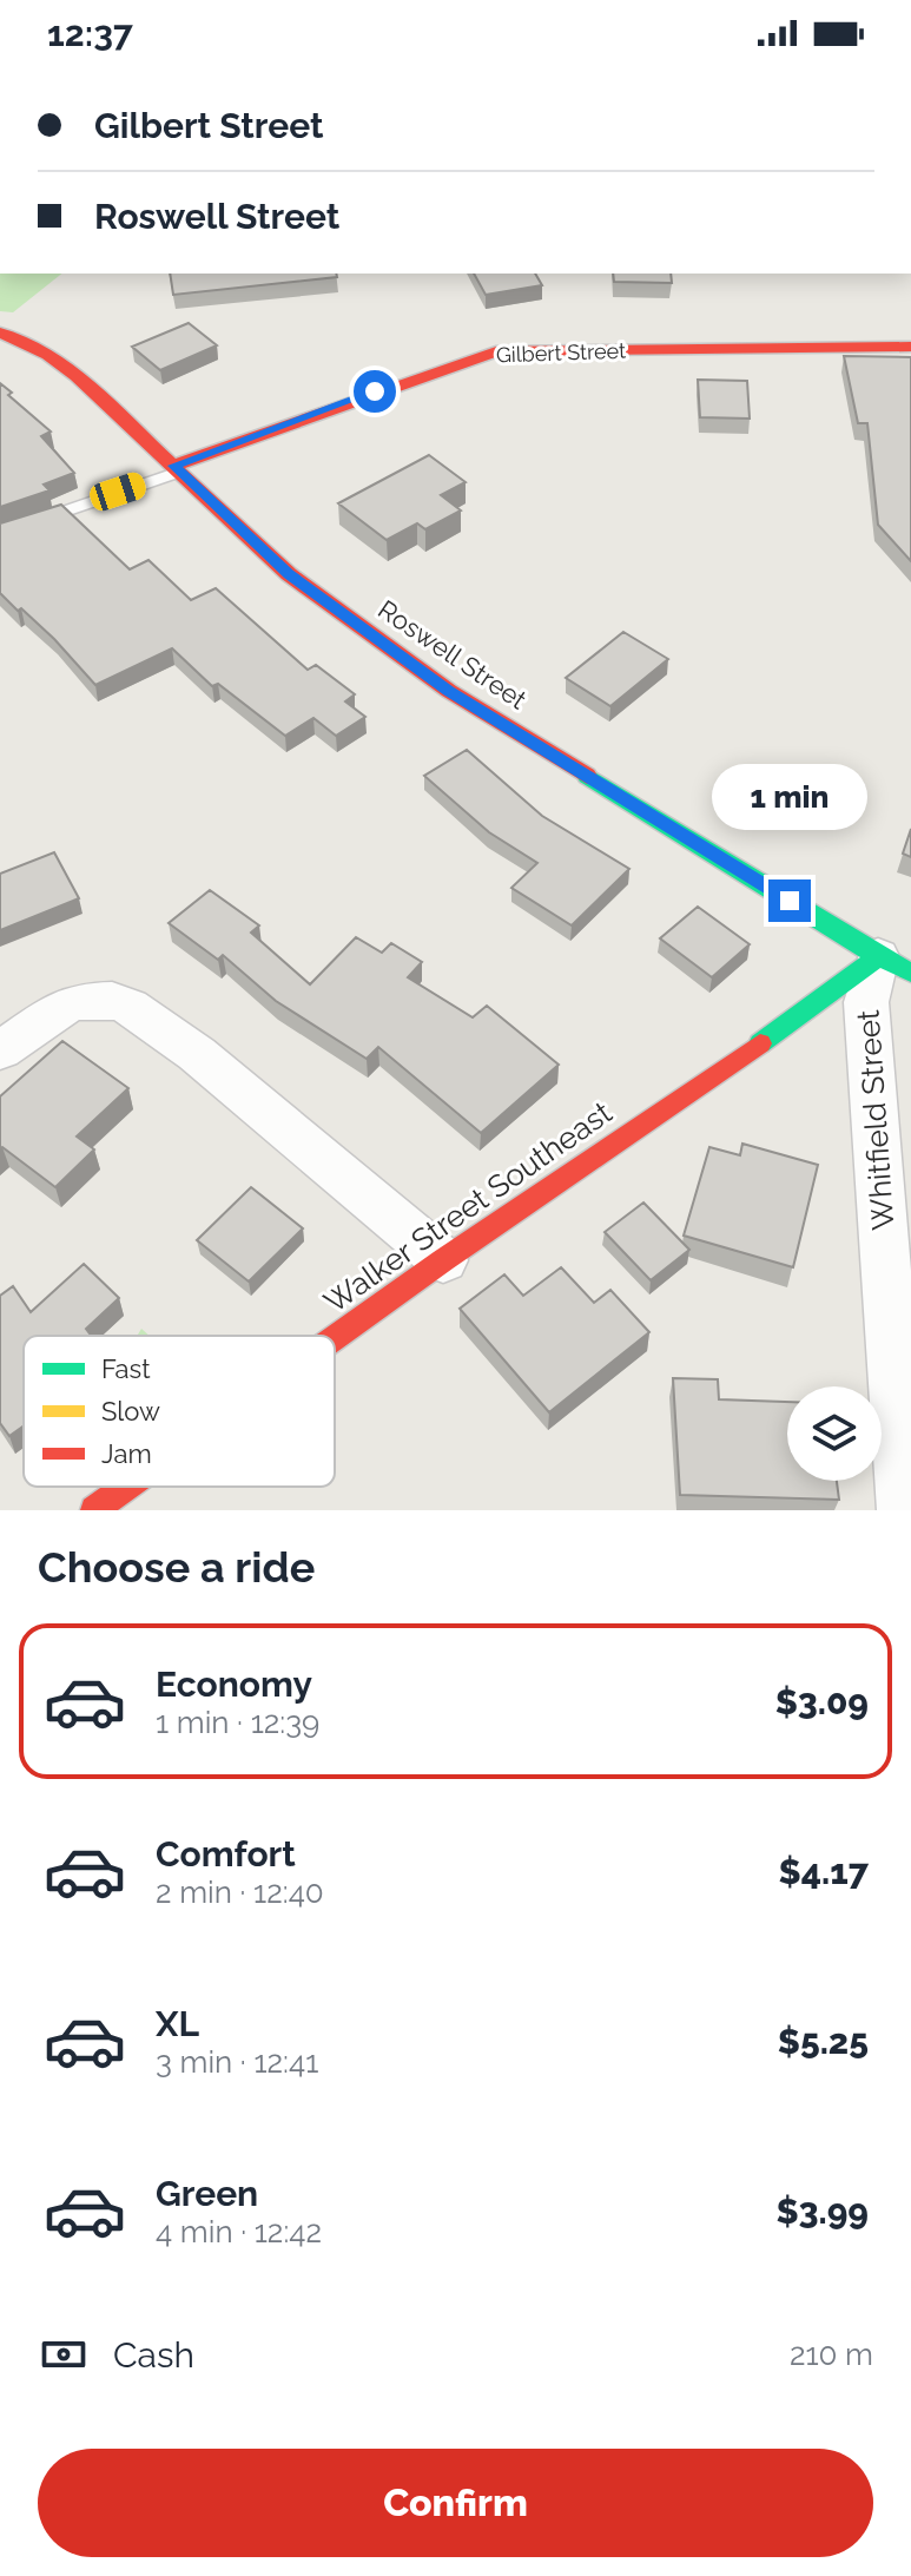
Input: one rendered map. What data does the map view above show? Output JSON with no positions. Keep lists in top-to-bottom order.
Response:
{
  "streets": {
    "street": [
      "Gilbert Street",
      "Roswell Street",
      "Whitfield Street",
      "Walker Street Southeast"
    ]
  },
  "crossings": [
    ["Gilbert Street", "Roswell Street"],
    ["Roswell Street", "Whitfield Street"],
    ["Roswell Street", "Walker Street Southeast"],
    ["Whitfield Street", "Walker Street Southeast"]
  ],
  "legend": ["Fast", "Slow", "Jam"],
  "page": {
    "status": "12:37",
    "banner": ["Gilbert Street", "Roswell Street"],
    "bubble": "1 min",
    "heading": "Choose a ride",
    "list": [
      {
        "name": "Economy",
        "note": "1 min · 12:39",
        "value": "$3.09"
      },
      {
        "name": "Comfort",
        "note": "2 min · 12:40",
        "value": "$4.17"
      },
      {
        "name": "XL",
        "note": "3 min · 12:41",
        "value": "$5.25"
      },
      {
        "name": "Green",
        "note": "4 min · 12:42",
        "value": "$3.99"
      }
    ],
    "pay": ["Cash", "210 m"],
    "buttons": "Confirm"
  }
}
